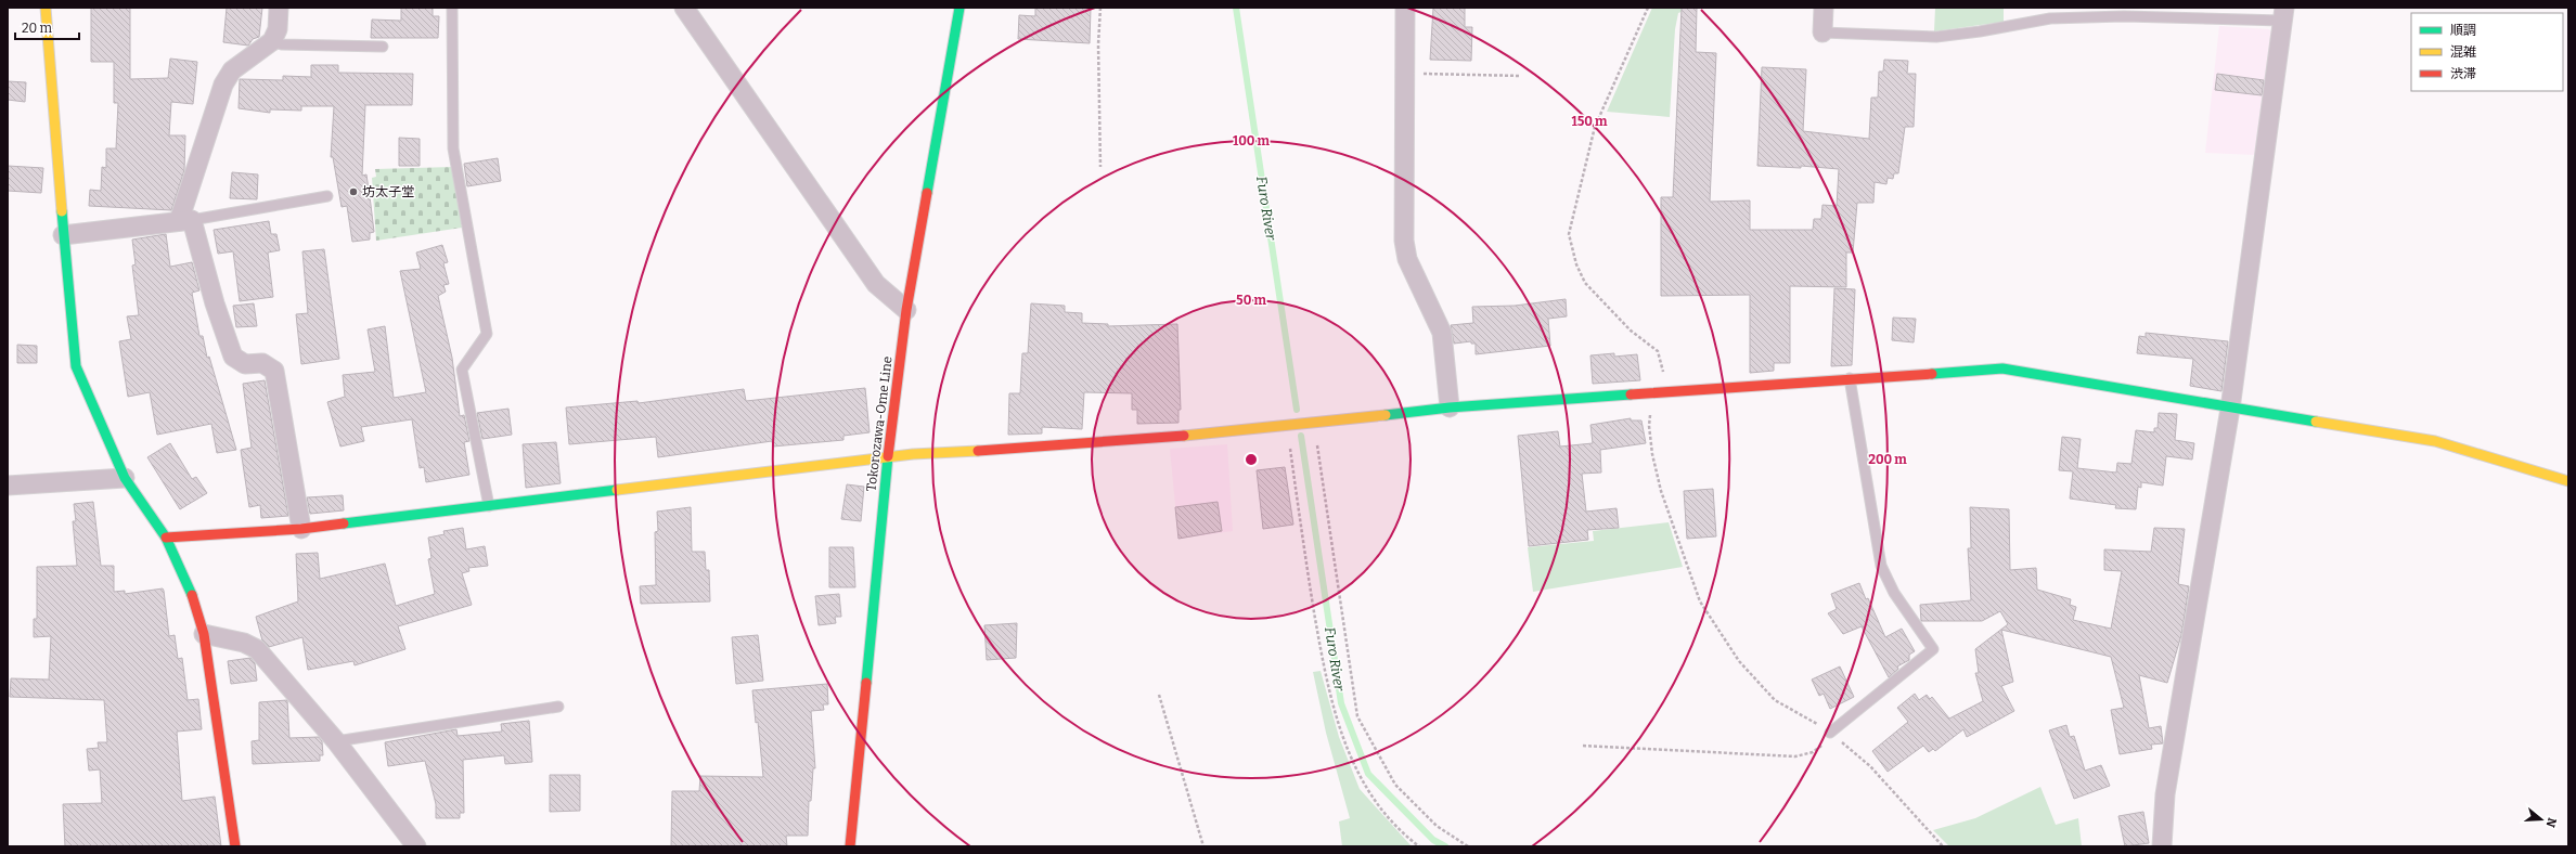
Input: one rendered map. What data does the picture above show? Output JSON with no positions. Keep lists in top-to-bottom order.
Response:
{
  "streets": {
    "street": ["Tokorozawa-Ome Line"]
  },
  "water": ["Furo River"],
  "places": ["坊太子堂"],
  "legend": ["順調", "混雑", "渋滞"],
  "scale_bar": "20 m",
  "north": "right",
  "rings": [
    "150 m",
    "100 m",
    "50 m",
    "200 m"
  ]
}
